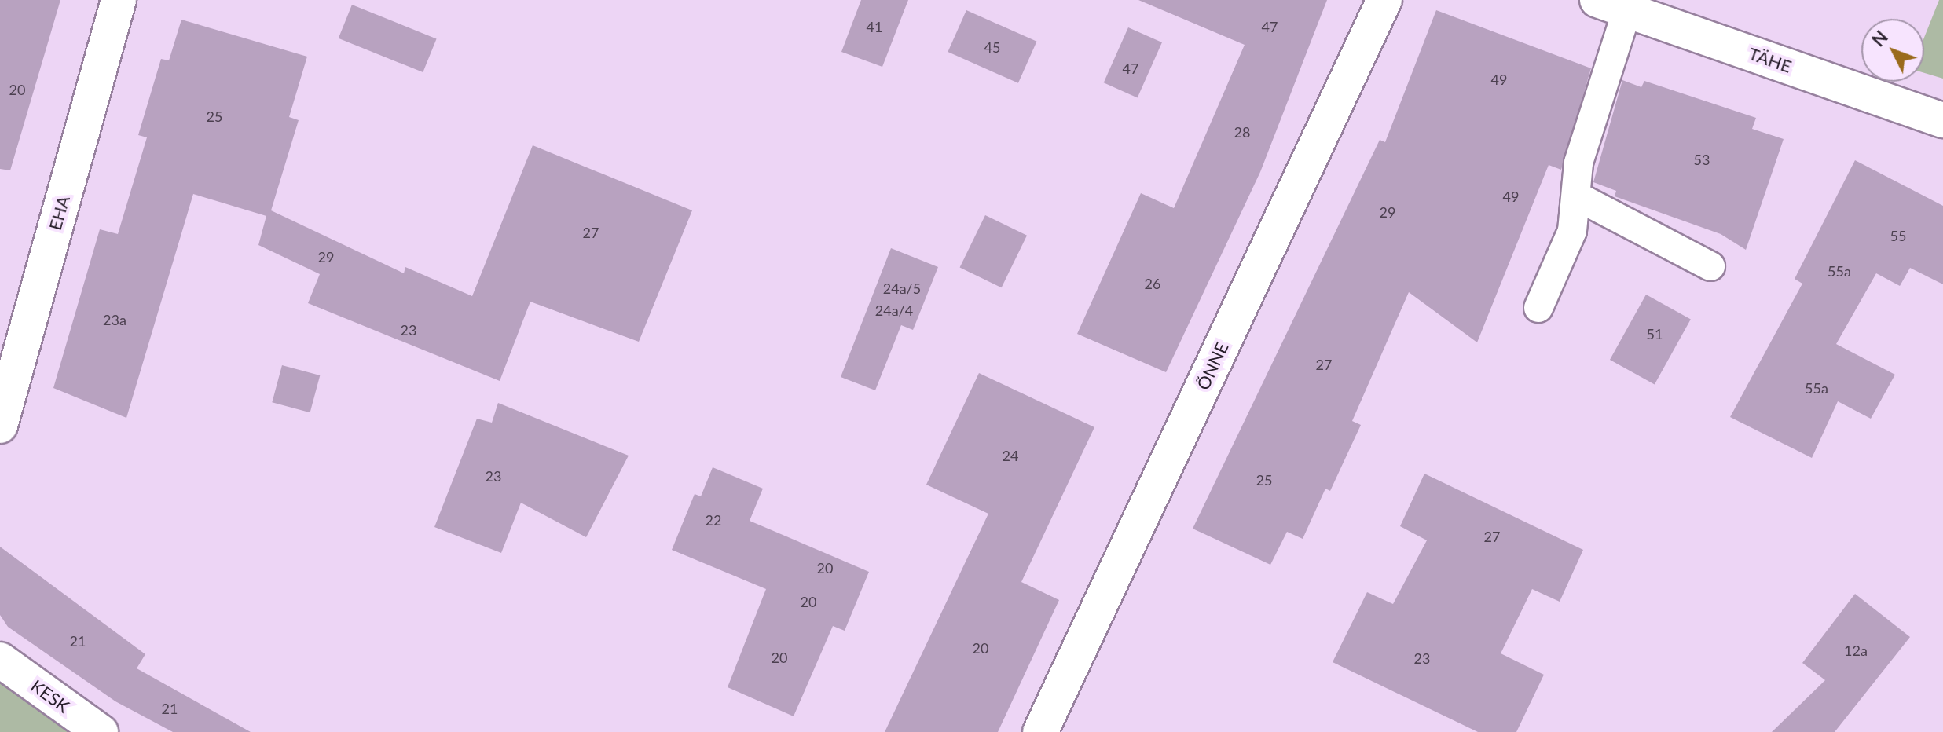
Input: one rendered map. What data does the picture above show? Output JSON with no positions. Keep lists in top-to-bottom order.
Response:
{
  "streets": {
    "street": [
      "TÄHE",
      "EHA",
      "ÕNNE",
      "KESK"
    ]
  },
  "house_numbers": [
    "41",
    "47",
    "45",
    "47",
    "49",
    "20",
    "25",
    "28",
    "53",
    "49",
    "29",
    "27",
    "55",
    "29",
    "55a",
    "26",
    "24a/5",
    "24a/4",
    "23a",
    "23",
    "51",
    "27",
    "55a",
    "24",
    "23",
    "25",
    "22",
    "27",
    "20",
    "20",
    "21",
    "20",
    "12a",
    "20",
    "23",
    "21"
  ],
  "north": "top left"
}
